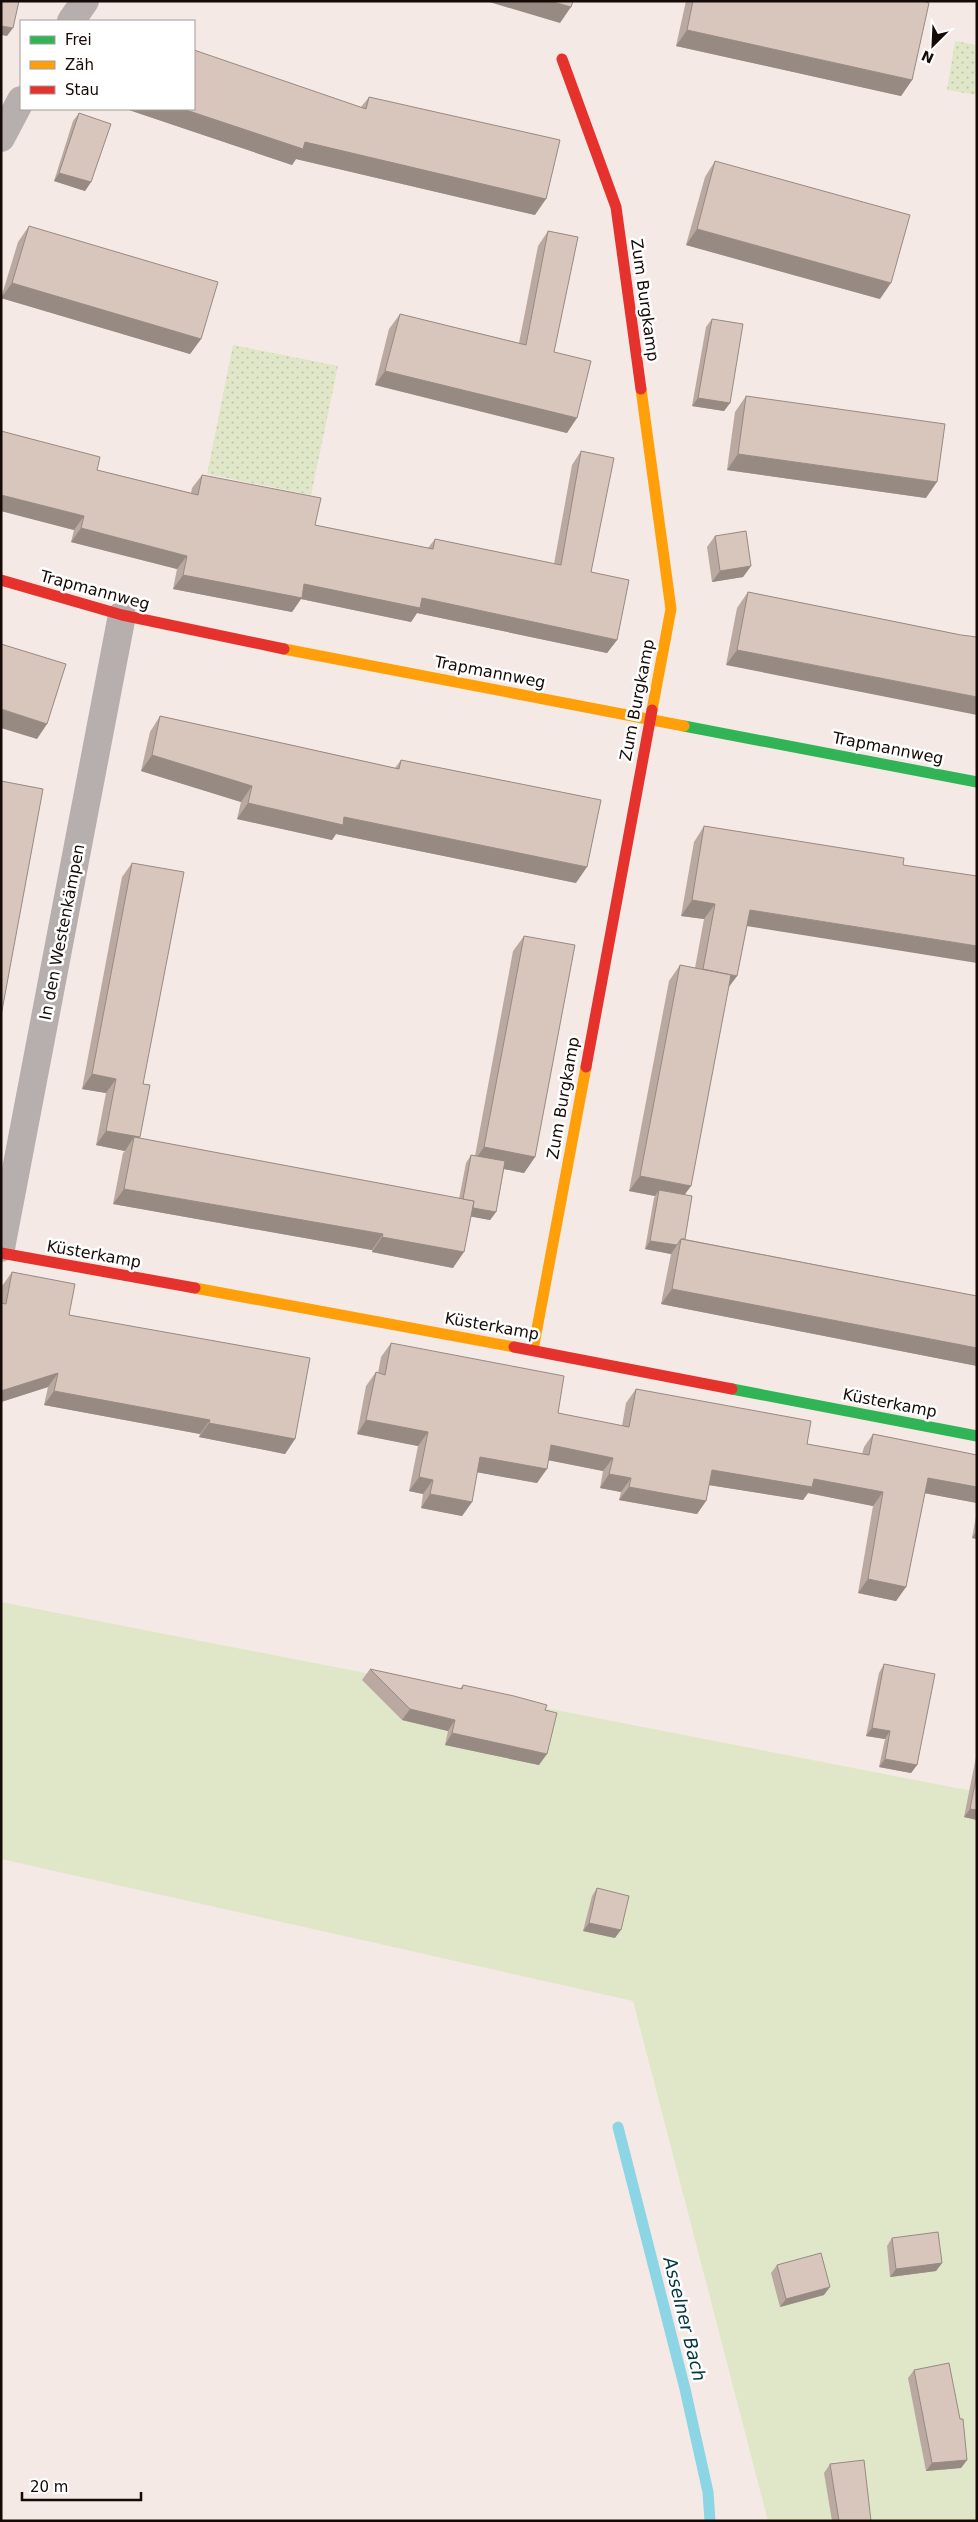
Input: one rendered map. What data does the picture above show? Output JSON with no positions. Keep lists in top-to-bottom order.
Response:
{
  "streets": {
    "street": [
      "Zum Burgkamp",
      "Trapmannweg",
      "In den Westenkämpen",
      "Küsterkamp"
    ]
  },
  "crossings": [
    ["Zum Burgkamp", "Trapmannweg"],
    ["Zum Burgkamp", "Küsterkamp"],
    ["Trapmannweg", "In den Westenkämpen"]
  ],
  "water": ["Asselner Bach"],
  "legend": ["Frei", "Zäh", "Stau"],
  "scale_bar": "20 m",
  "north": "bottom left"
}
